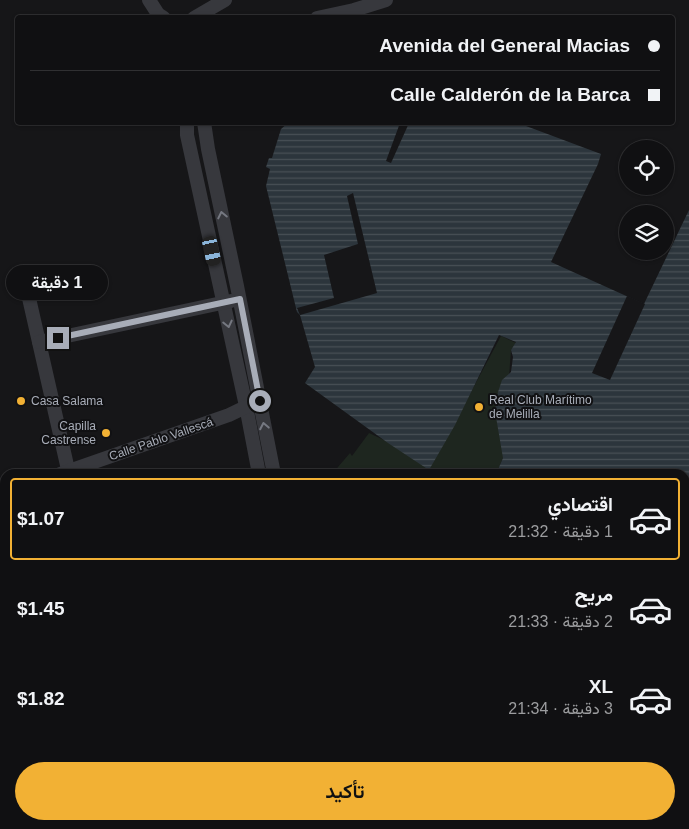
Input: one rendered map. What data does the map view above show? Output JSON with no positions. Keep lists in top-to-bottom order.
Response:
{
  "streets": {
    "street": ["Calle Pablo Vallescá"]
  },
  "places": ["Casa Salama", "Real Club Marítimo de Melilla", "Capilla Castrense"],
  "page": {
    "banner": ["Avenida del General Macias", "Calle Calderón de la Barca"],
    "bubble": "1 دقيقة",
    "list": [
      {
        "name": "اقتصادي",
        "note": "1 دقيقة · 21:32",
        "value": "$1.07"
      },
      {
        "name": "مريح",
        "note": "2 دقيقة · 21:33",
        "value": "$1.45"
      },
      {
        "name": "XL",
        "note": "3 دقيقة · 21:34",
        "value": "$1.82"
      }
    ],
    "buttons": "تأكيد"
  }
}
